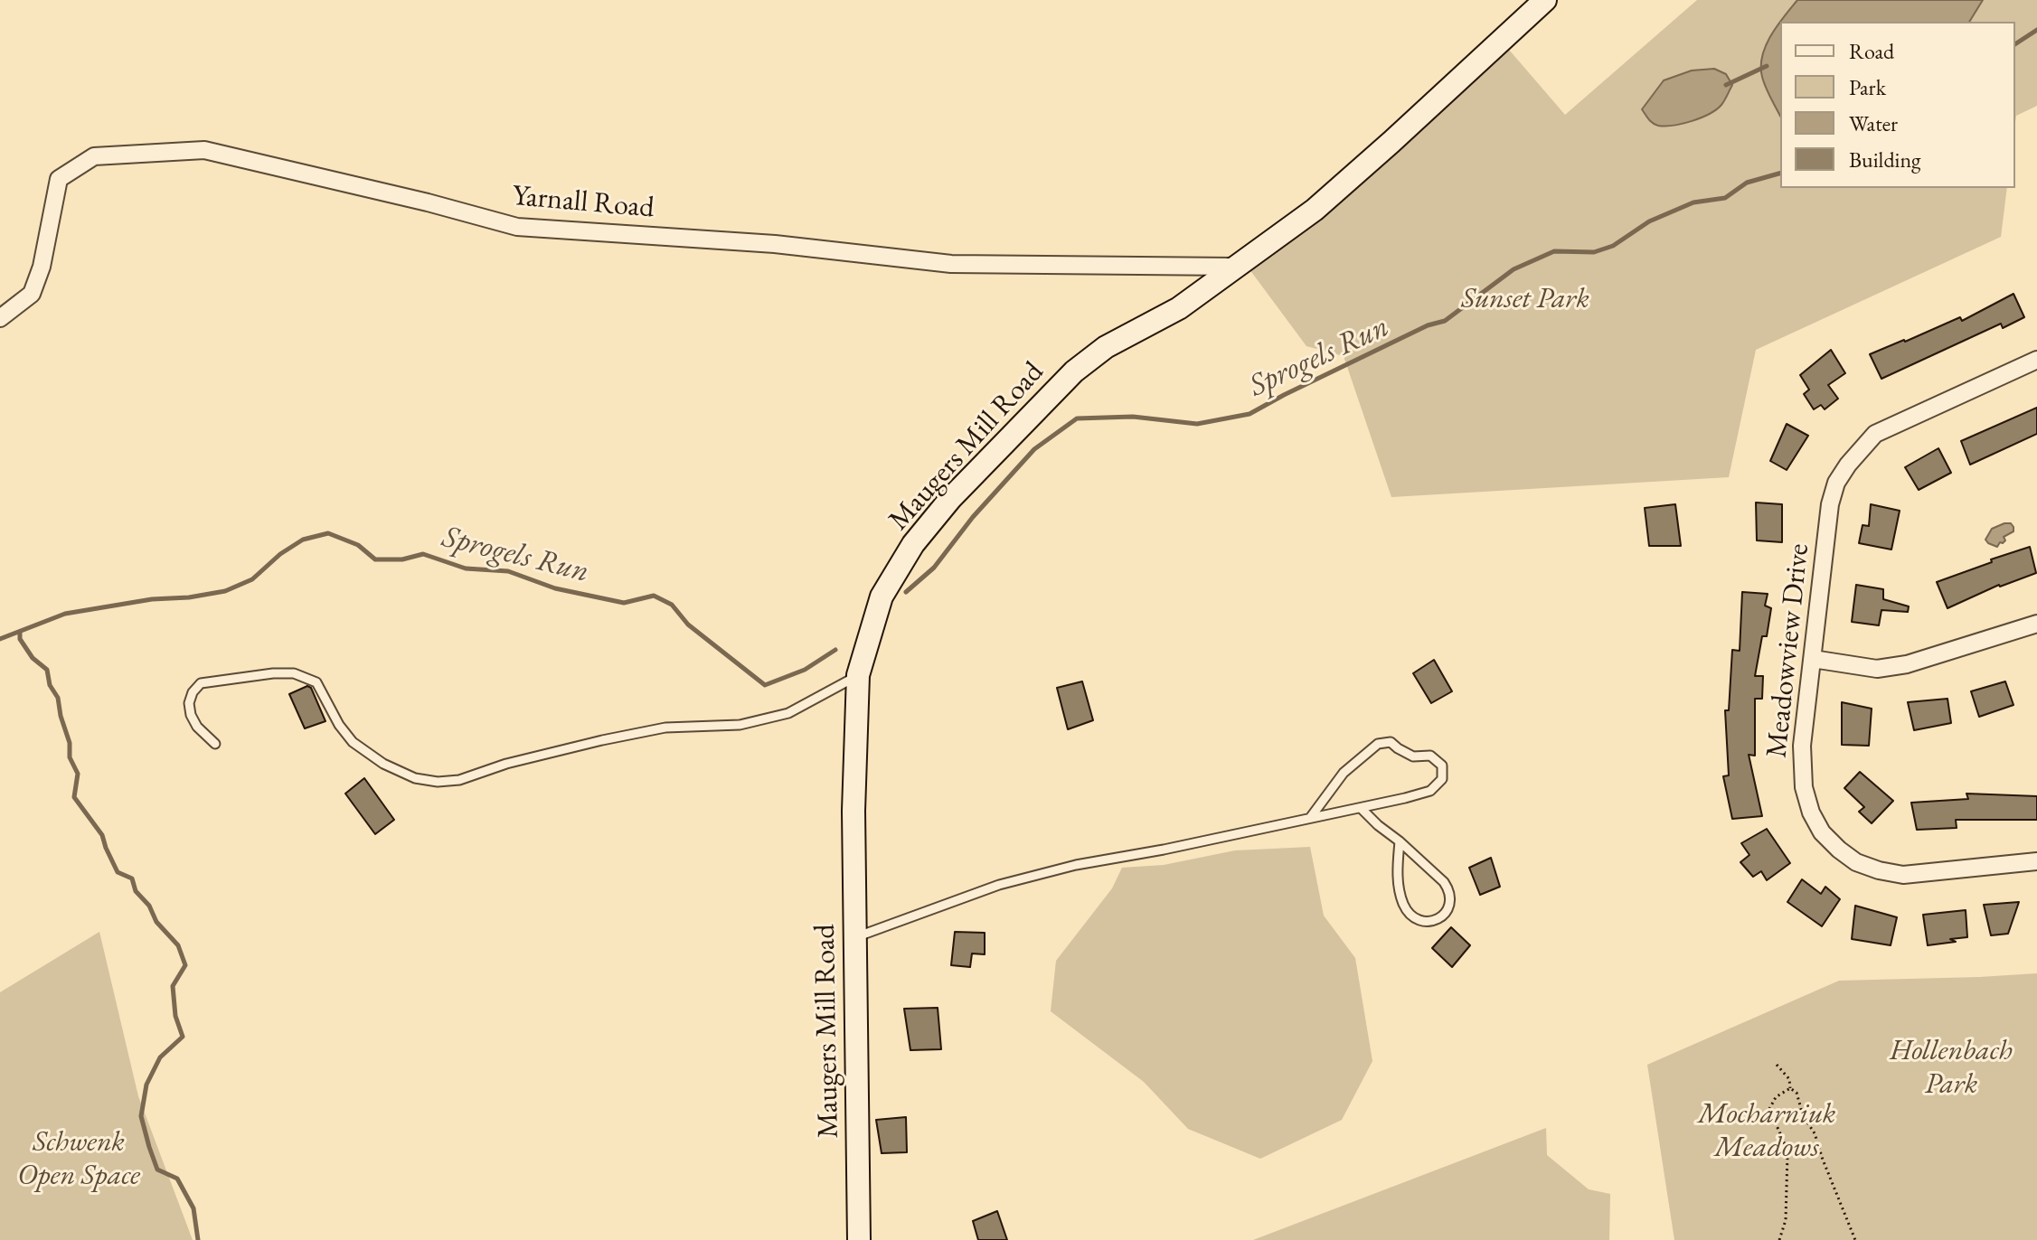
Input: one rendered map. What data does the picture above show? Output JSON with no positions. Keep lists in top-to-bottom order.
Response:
{
  "streets": {
    "street": ["Yarnall Road", "Maugers Mill Road", "Meadowview Drive"]
  },
  "crossings": [
    ["Yarnall Road", "Maugers Mill Road"]
  ],
  "water": ["Sprogels Run"],
  "parks": [
    "Sunset Park",
    "Hollenbach Park",
    "Mocharniuk Meadows",
    "Schwenk Open Space"
  ],
  "legend": [
    "Road",
    "Park",
    "Water",
    "Building"
  ]
}
